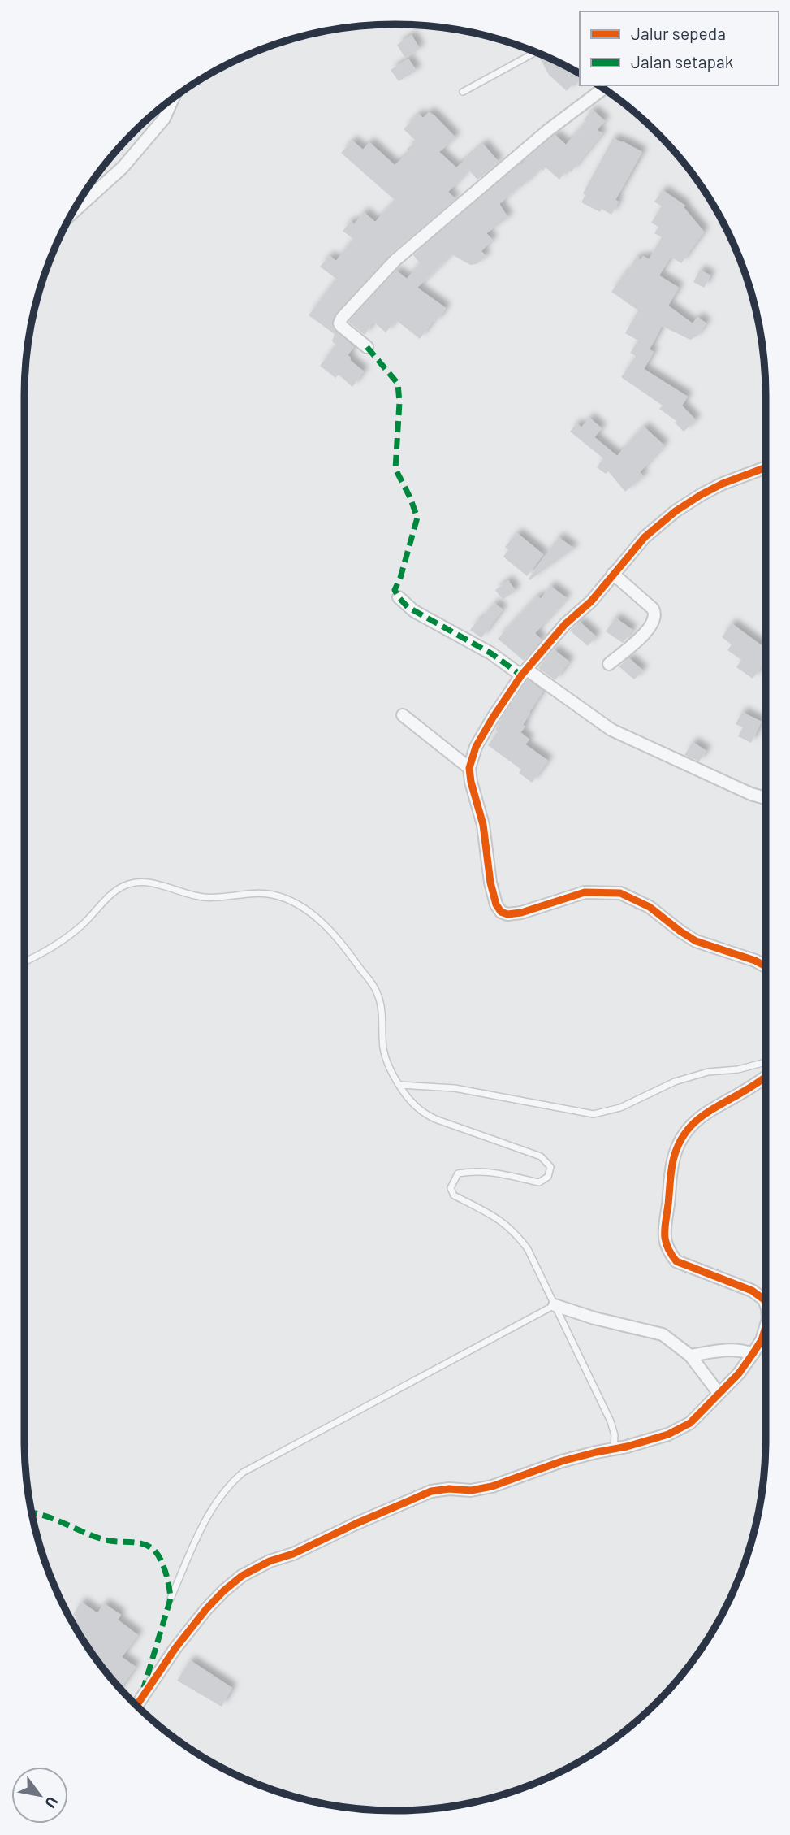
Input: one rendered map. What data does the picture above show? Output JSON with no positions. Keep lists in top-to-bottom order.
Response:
{
  "legend": ["Jalur sepeda", "Jalan setapak"],
  "north": "bottom right"
}
